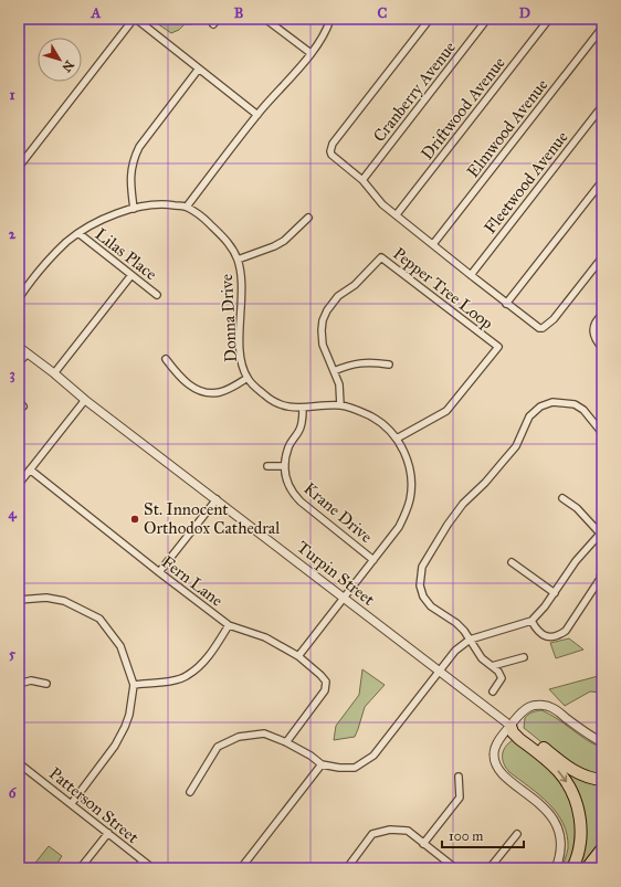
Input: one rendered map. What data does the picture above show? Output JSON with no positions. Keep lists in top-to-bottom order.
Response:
{
  "streets": {
    "street": [
      "Cranberry Avenue",
      "Driftwood Avenue",
      "Elmwood Avenue",
      "Fleetwood Avenue",
      "Lilas Place",
      "Pepper Tree Loop",
      "Donna Drive",
      "Krane Drive",
      "Turpin Street",
      "Fern Lane",
      "Patterson Street"
    ]
  },
  "crossings": [
    ["Pepper Tree Loop", "Donna Drive"],
    ["Pepper Tree Loop", "Krane Drive"],
    ["Donna Drive", "Krane Drive"],
    ["Donna Drive", "Turpin Street"],
    ["Donna Drive", "Fern Lane"]
  ],
  "places": ["St. Innocent Orthodox Cathedral"],
  "scale_bar": "100 m",
  "north": "bottom right",
  "grid": {
    "columns": [
      "A",
      "B",
      "C",
      "D"
    ],
    "rows": [
      "1",
      "2",
      "3",
      "4",
      "5",
      "6"
    ]
  }
}
